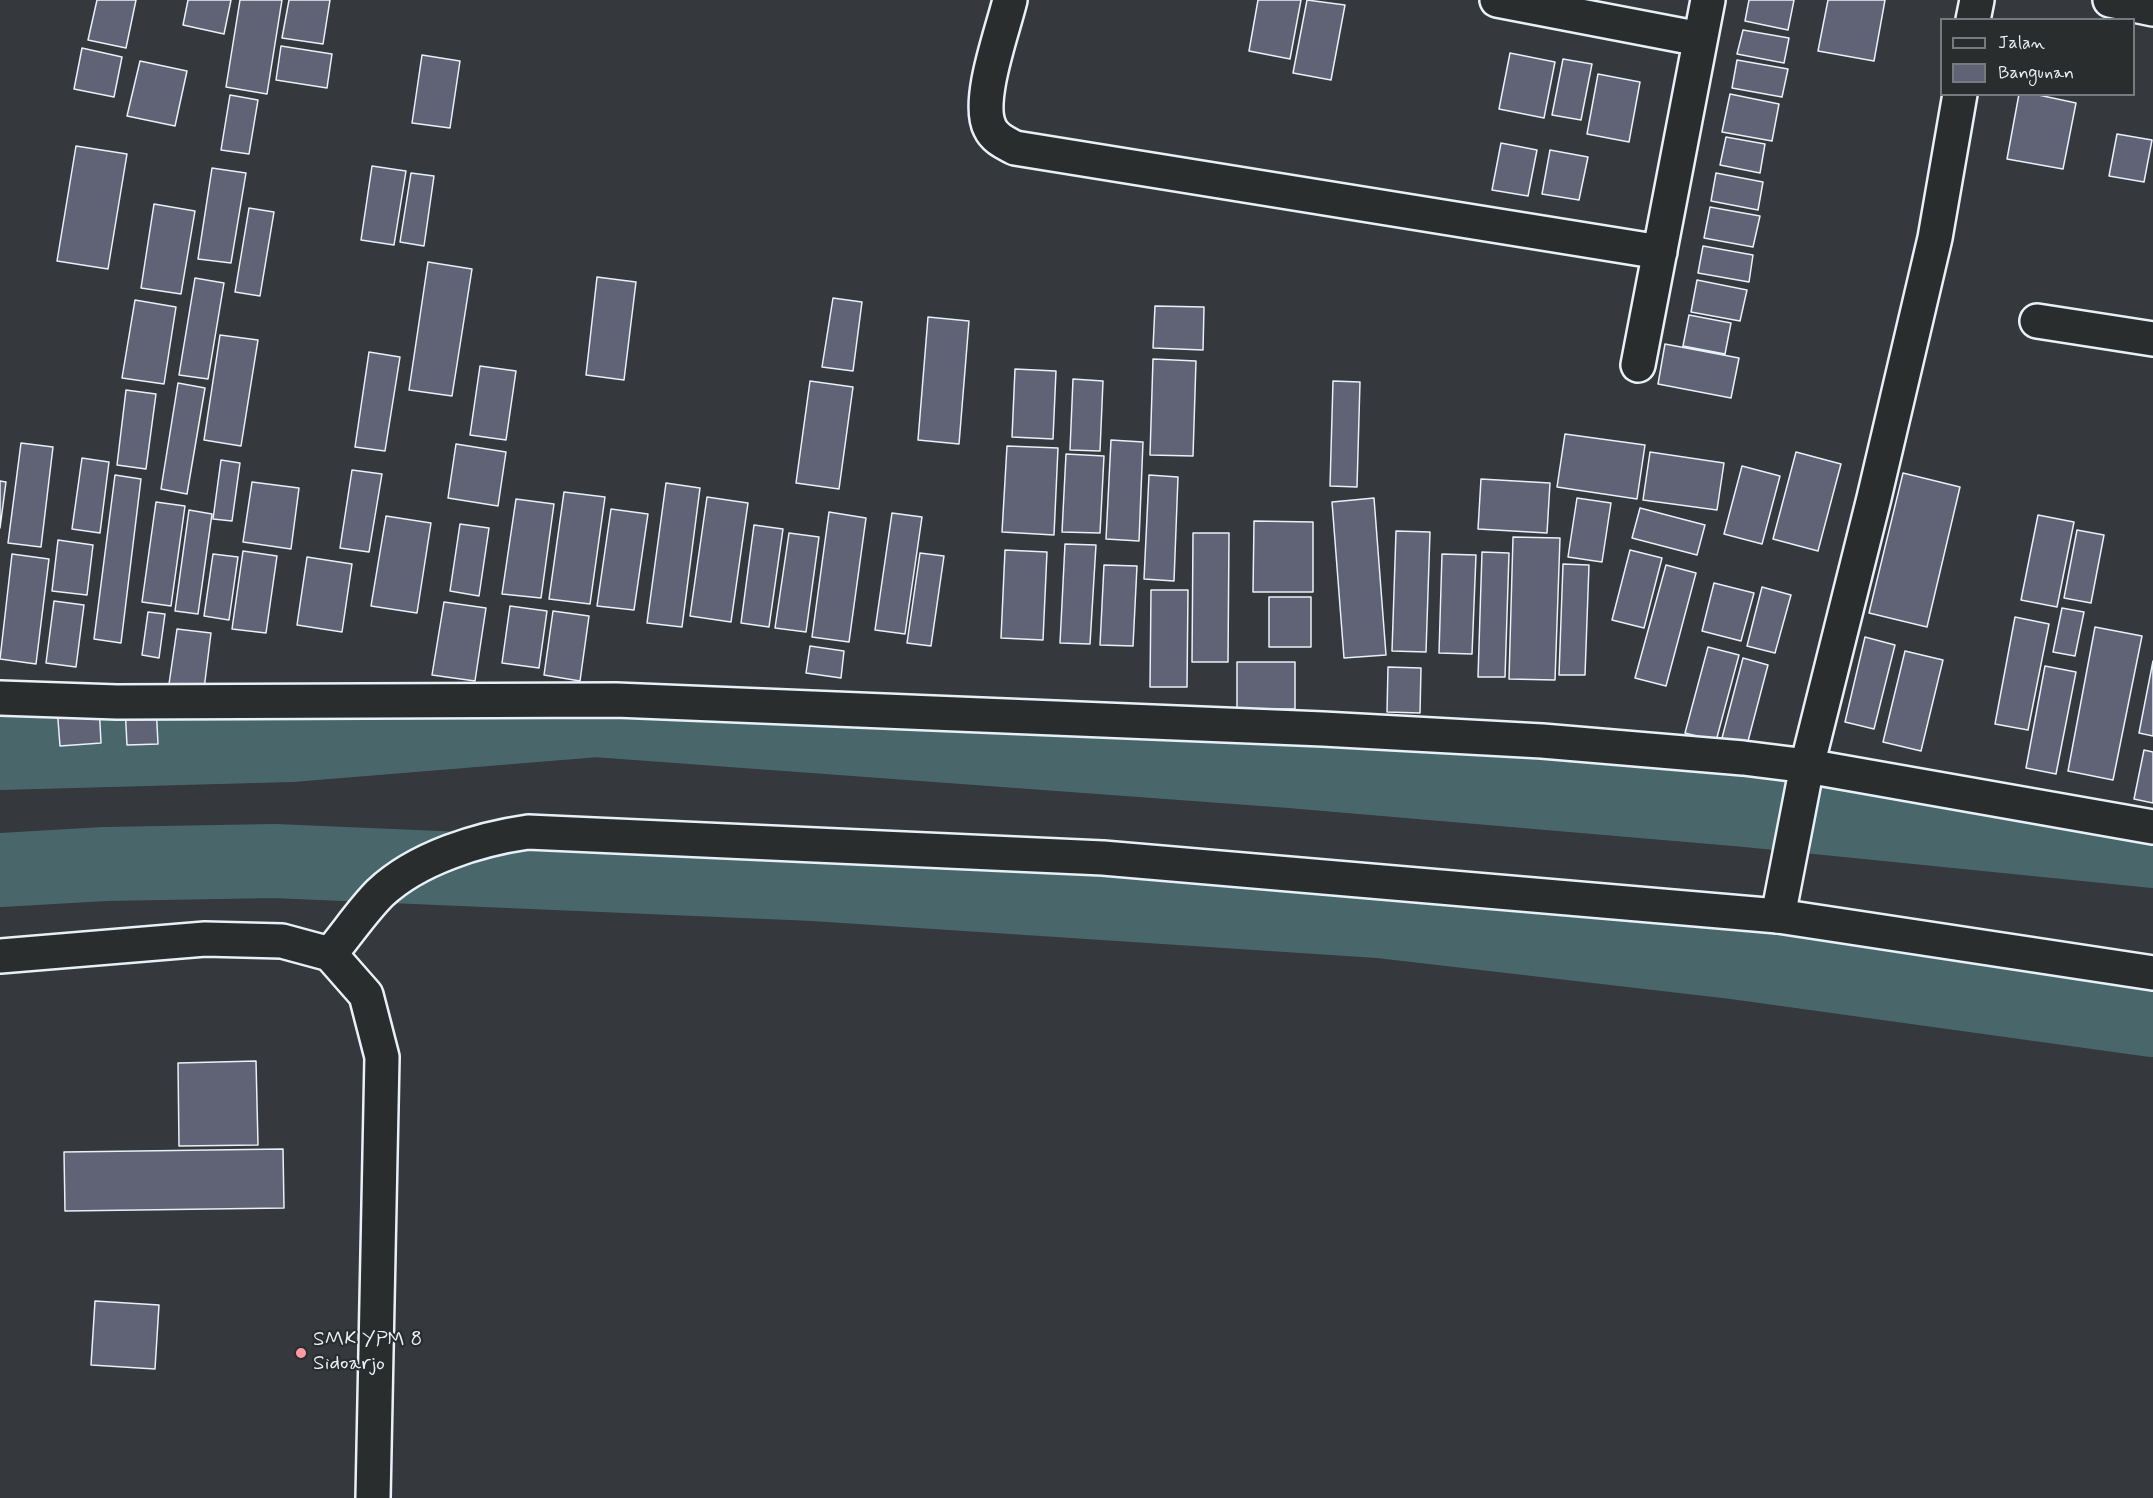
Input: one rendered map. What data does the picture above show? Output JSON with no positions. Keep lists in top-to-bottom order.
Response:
{
  "places": ["SMK YPM 8 Sidoarjo"],
  "legend": ["Jalan", "Bangunan"]
}
